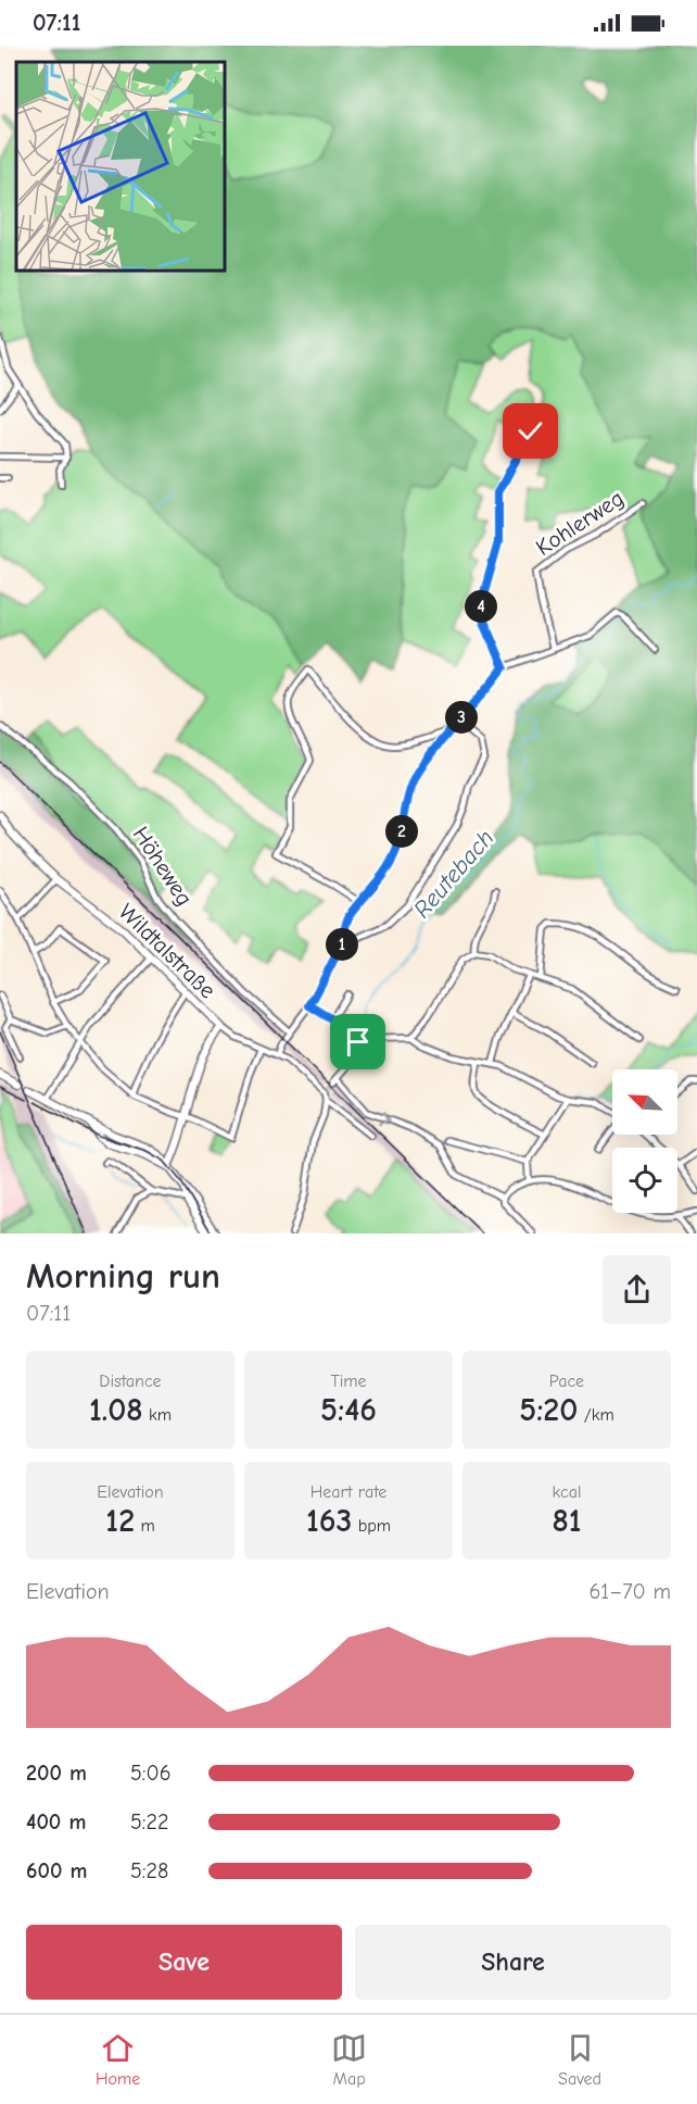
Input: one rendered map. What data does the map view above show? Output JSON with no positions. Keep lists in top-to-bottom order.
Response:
{
  "streets": {
    "street": ["Kohlerweg", "Höheweg", "Wildtalstraße"]
  },
  "water": ["Reutebach"],
  "north": "top left",
  "page": {
    "status": "07:11",
    "pins": [
      "4",
      "3",
      "2",
      "1"
    ],
    "heading": ["Morning run", "07:11"],
    "stats": [
      ["Distance", "1.08 km"],
      ["Time", "5:46"],
      ["Pace", "5:20 /km"],
      ["Elevation", "12 m"],
      ["Heart rate", "163 bpm"],
      ["kcal", "81"]
    ],
    "chart": ["Elevation", "61–70 m"],
    "list": [
      {
        "name": "200 m",
        "note": "5:06"
      },
      {
        "name": "400 m",
        "note": "5:22"
      },
      {
        "name": "600 m",
        "note": "5:28"
      }
    ],
    "buttons": ["Save", "Share"],
    "tabs": ["Home", "Map", "Saved"]
  }
}
